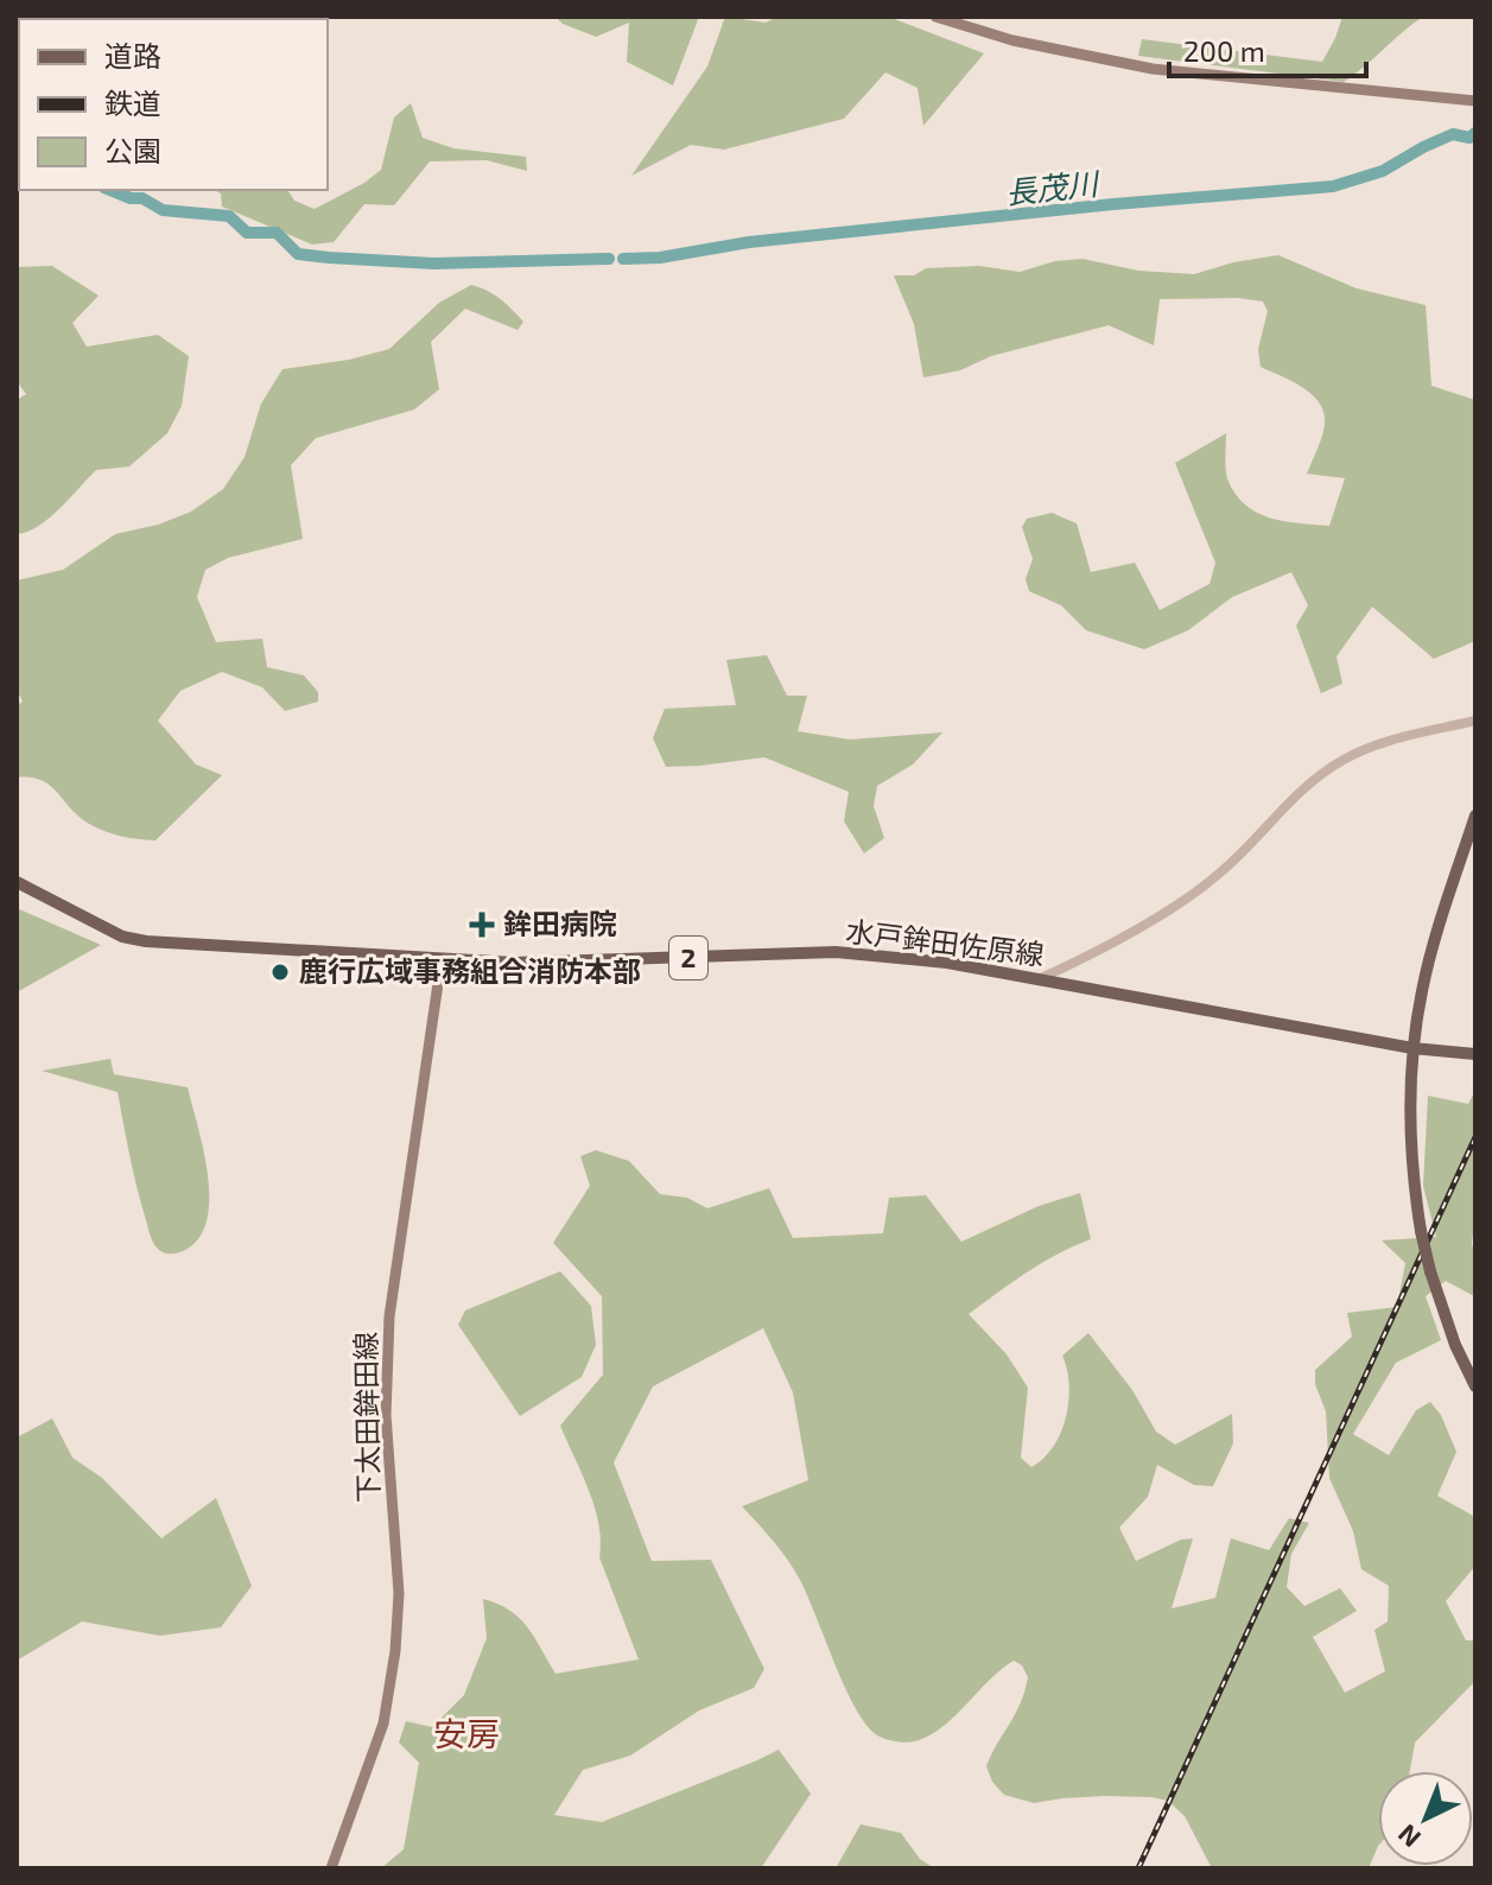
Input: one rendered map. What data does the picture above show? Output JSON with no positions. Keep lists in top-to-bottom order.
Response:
{
  "streets": {
    "main road": ["水戸鉾田佐原線", "2", "下太田鉾田線"]
  },
  "crossings": [
    ["水戸鉾田佐原線", "下太田鉾田線"]
  ],
  "districts": ["安房"],
  "water": ["長茂川"],
  "places": {
    "health": ["鉾田病院"],
    "other": ["鹿行広域事務組合消防本部"]
  },
  "legend": ["道路", "鉄道", "公園"],
  "scale_bar": "200 m",
  "north": "bottom left"
}
